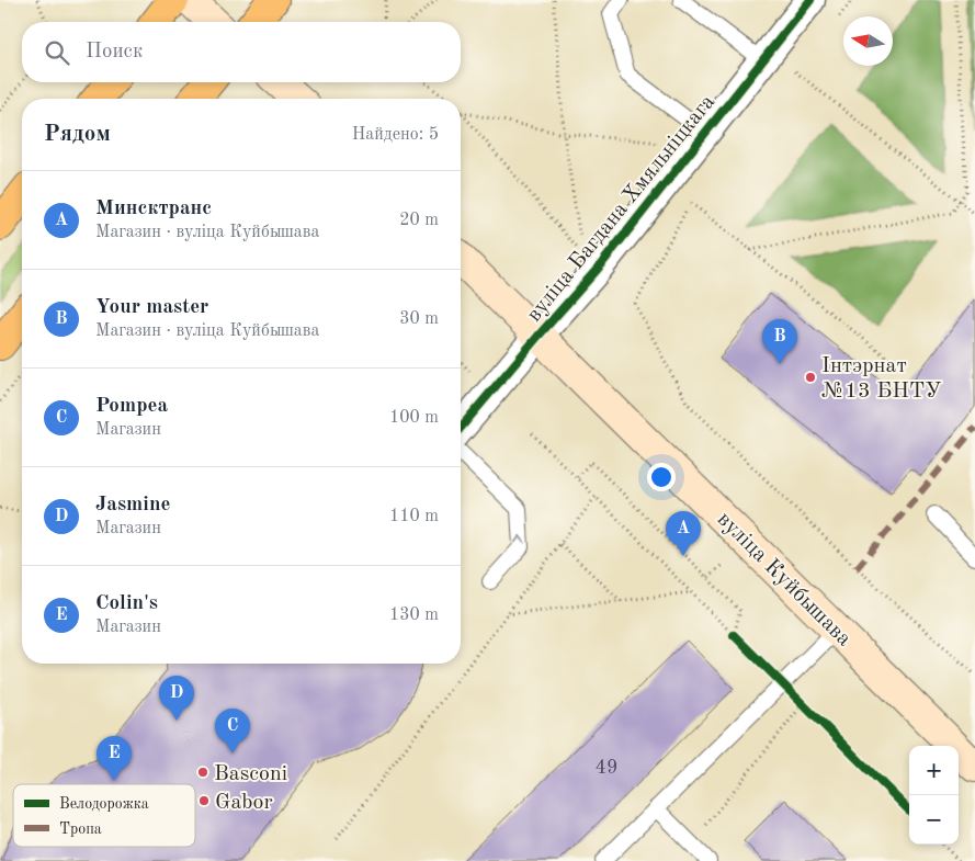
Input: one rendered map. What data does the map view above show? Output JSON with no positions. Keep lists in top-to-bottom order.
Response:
{
  "streets": {
    "main road": ["вуліца Куйбышава"],
    "street": ["вуліца Багдана Хмяльніцкага"]
  },
  "crossings": [
    ["вуліца Багдана Хмяльніцкага", "вуліца Куйбышава"]
  ],
  "places": ["Інтэрнат №13 БНТУ", "Basconi", "Gabor"],
  "house_numbers": ["49"],
  "legend": ["Велодорожка", "Тропа"],
  "north": "left",
  "page": {
    "search": "Поиск",
    "heading": ["Рядом", "Найдено: 5"],
    "list": [
      {
        "mark": "A",
        "name": "Минсктранс",
        "note": "Магазин · вуліца Куйбышава",
        "value": "20 m"
      },
      {
        "mark": "B",
        "name": "Your master",
        "note": "Магазин · вуліца Куйбышава",
        "value": "30 m"
      },
      {
        "mark": "C",
        "name": "Pompea",
        "note": "Магазин",
        "value": "100 m"
      },
      {
        "mark": "D",
        "name": "Jasmine",
        "note": "Магазин",
        "value": "110 m"
      },
      {
        "mark": "E",
        "name": "Colin's",
        "note": "Магазин",
        "value": "130 m"
      }
    ],
    "pins": [
      "B",
      "A",
      "D",
      "C",
      "E"
    ],
    "map_buttons": ["+", "−"]
  }
}
